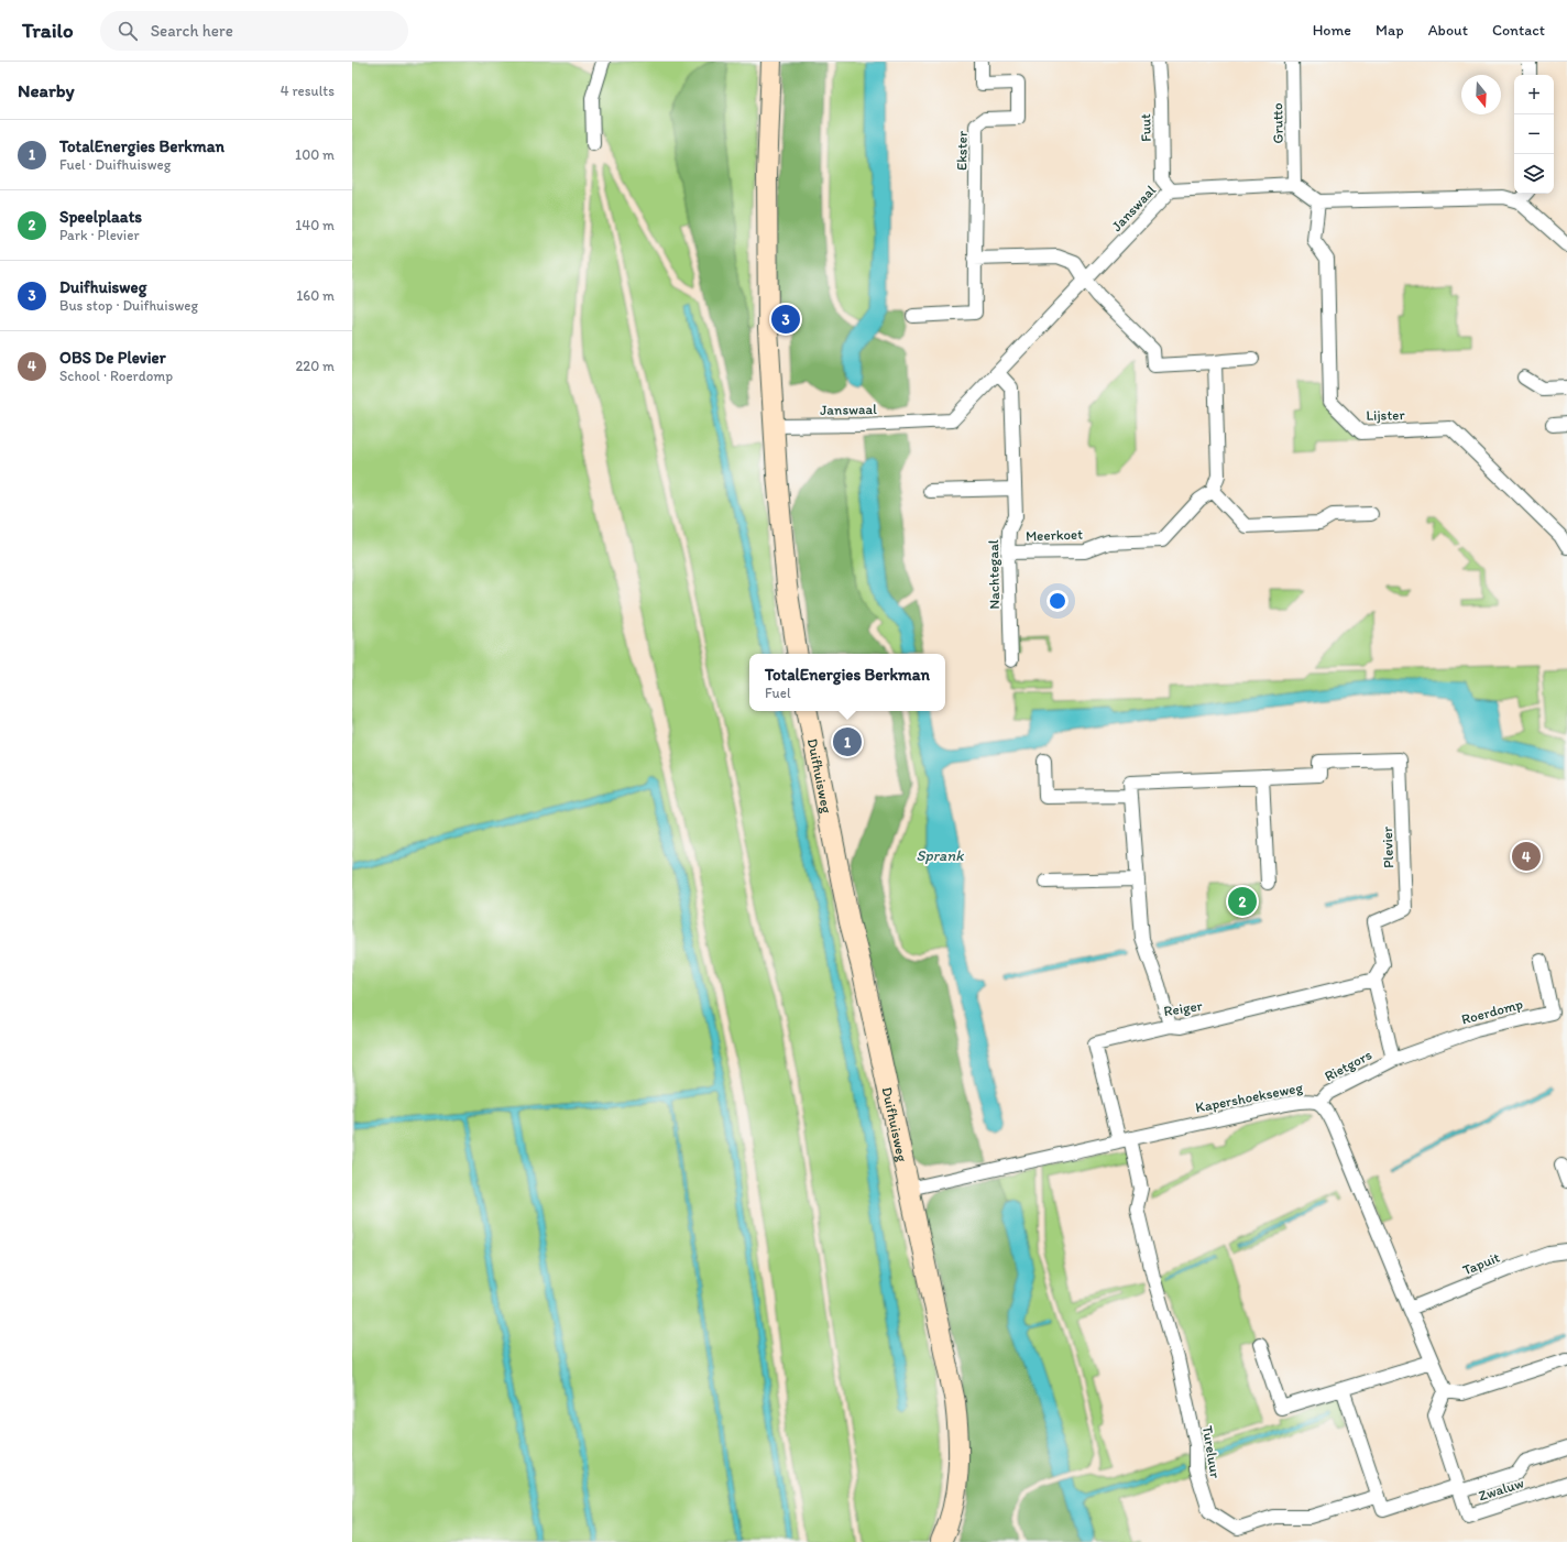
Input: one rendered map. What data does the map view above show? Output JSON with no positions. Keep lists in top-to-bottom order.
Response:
{
  "streets": {
    "main road": ["Duifhuisweg"],
    "street": [
      "Grutto",
      "Fuut",
      "Ekster",
      "Janswaal",
      "Lijster",
      "Meerkoet",
      "Nachtegaal",
      "Plevier",
      "Reiger",
      "Roerdomp",
      "Rietgors",
      "Kapershoekseweg",
      "Tapuit",
      "Tureluur",
      "Zwaluw"
    ]
  },
  "crossings": [
    ["Grutto", "Janswaal"],
    ["Fuut", "Janswaal"],
    ["Janswaal", "Nachtegaal"],
    ["Meerkoet", "Nachtegaal"],
    ["Duifhuisweg", "Kapershoekseweg"],
    ["Plevier", "Reiger"],
    ["Reiger", "Kapershoekseweg"],
    ["Reiger", "Tureluur"],
    ["Roerdomp", "Rietgors"],
    ["Rietgors", "Kapershoekseweg"],
    ["Kapershoekseweg", "Tapuit"],
    ["Kapershoekseweg", "Tureluur"],
    ["Kapershoekseweg", "Zwaluw"],
    ["Tureluur", "Zwaluw"]
  ],
  "water": ["Sprank"],
  "north": "bottom",
  "page": {
    "header": "Trailo",
    "search": "Search here",
    "nav": [
      "Home",
      "Map",
      "About",
      "Contact"
    ],
    "heading": ["Nearby", "4 results"],
    "map_buttons": ["+", "−"],
    "list": [
      {
        "mark": "1",
        "name": "TotalEnergies Berkman",
        "note": "Fuel · Duifhuisweg",
        "value": "100 m"
      },
      {
        "mark": "2",
        "name": "Speelplaats",
        "note": "Park · Plevier",
        "value": "140 m"
      },
      {
        "mark": "3",
        "name": "Duifhuisweg",
        "note": "Bus stop · Duifhuisweg",
        "value": "160 m"
      },
      {
        "mark": "4",
        "name": "OBS De Plevier",
        "note": "School · Roerdomp",
        "value": "220 m"
      }
    ],
    "pins": [
      "3",
      "1",
      "4",
      "2"
    ],
    "popup": ["TotalEnergies Berkman", "Fuel"]
  }
}
